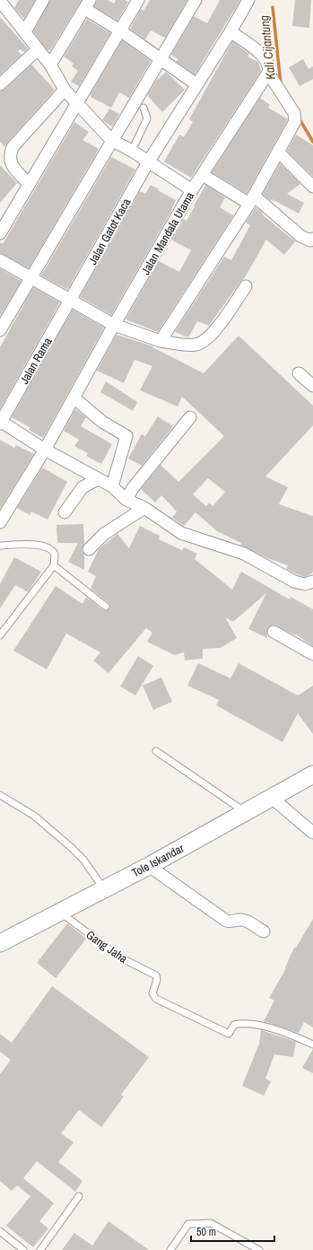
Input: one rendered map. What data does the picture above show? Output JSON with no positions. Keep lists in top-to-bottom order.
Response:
{
  "streets": {
    "main road": ["Tole Iskandar"],
    "street": ["Jalan Gatot Kaca", "Jalan Mandala Utama", "Jalan Rama"],
    "lane": ["Gang Jaha"]
  },
  "crossings": [
    ["Jalan Gatot Kaca", "Jalan Rama"],
    ["Tole Iskandar", "Gang Jaha"]
  ],
  "water": ["Kali Cijantung"],
  "scale_bar": "50 m"
}
